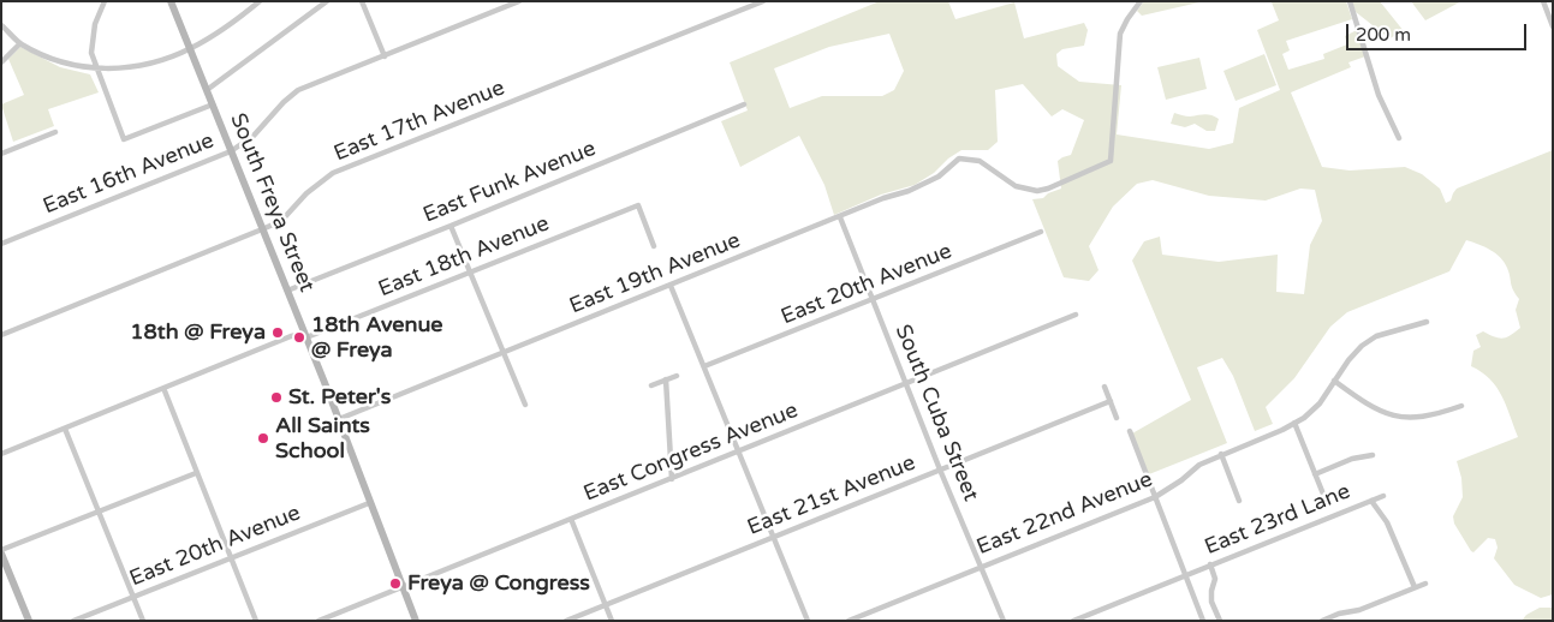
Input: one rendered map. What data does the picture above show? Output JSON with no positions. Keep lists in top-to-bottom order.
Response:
{
  "streets": {
    "main road": ["South Freya Street"],
    "street": [
      "East 17th Avenue",
      "East 16th Avenue",
      "East Funk Avenue",
      "East 18th Avenue",
      "East 19th Avenue",
      "East 20th Avenue",
      "South Cuba Street",
      "East Congress Avenue",
      "East 21st Avenue",
      "East 22nd Avenue",
      "East 23rd Lane"
    ]
  },
  "crossings": [
    ["East 17th Avenue", "South Freya Street"],
    ["East 16th Avenue", "South Freya Street"],
    ["East Funk Avenue", "South Freya Street"],
    ["South Freya Street", "East 18th Avenue"],
    ["South Freya Street", "East 19th Avenue"],
    ["South Freya Street", "East 20th Avenue"],
    ["South Freya Street", "East Congress Avenue"],
    ["East 19th Avenue", "South Cuba Street"],
    ["East 20th Avenue", "South Cuba Street"],
    ["South Cuba Street", "East Congress Avenue"],
    ["South Cuba Street", "East 21st Avenue"],
    ["South Cuba Street", "East 22nd Avenue"]
  ],
  "places": [
    "18th @ Freya",
    "18th Avenue @ Freya",
    "St. Peter's",
    "All Saints School",
    "Freya @ Congress"
  ],
  "scale_bar": "200 m"
}
